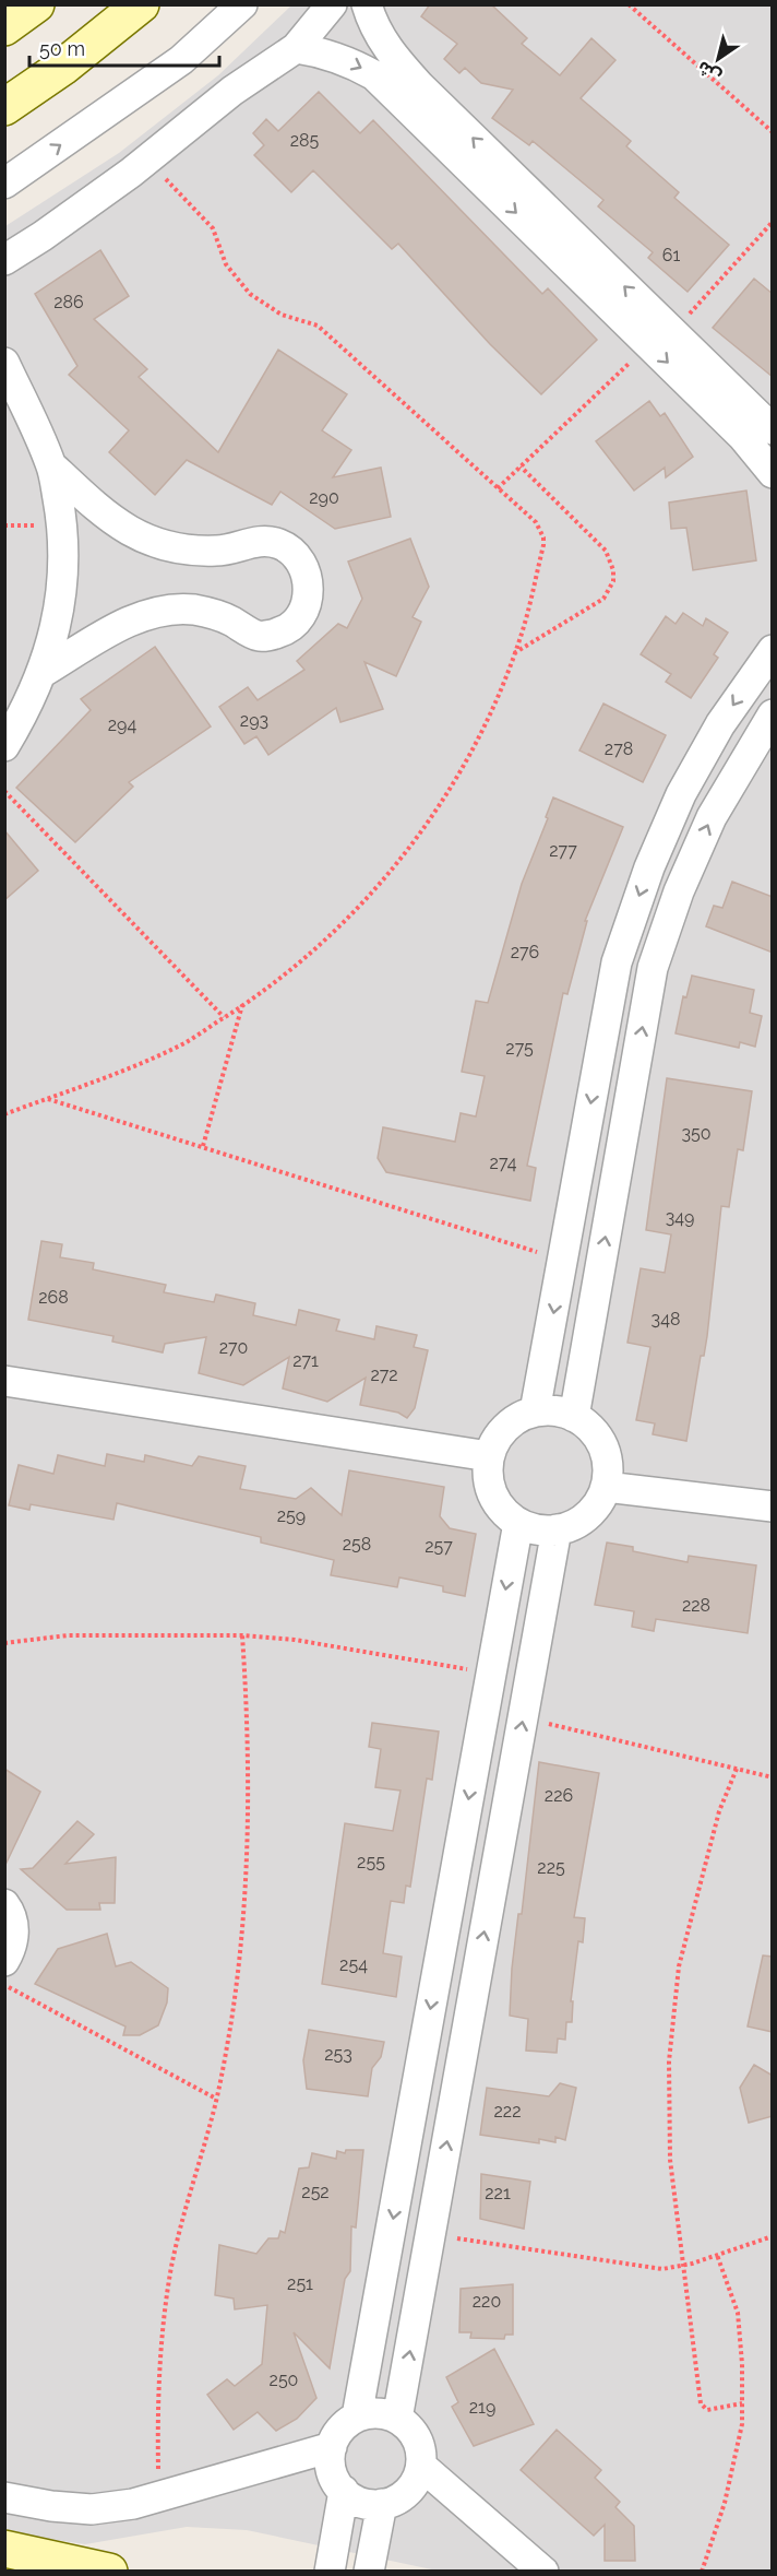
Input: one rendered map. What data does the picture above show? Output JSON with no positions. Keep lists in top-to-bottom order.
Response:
{
  "house_numbers": [
    "285",
    "61",
    "286",
    "290",
    "293",
    "294",
    "278",
    "277",
    "276",
    "275",
    "350",
    "274",
    "349",
    "268",
    "348",
    "270",
    "271",
    "272",
    "259",
    "258",
    "257",
    "228",
    "226",
    "255",
    "225",
    "254",
    "253",
    "222",
    "252",
    "221",
    "251",
    "220",
    "250",
    "219"
  ],
  "scale_bar": "50 m",
  "north": "bottom left"
}
